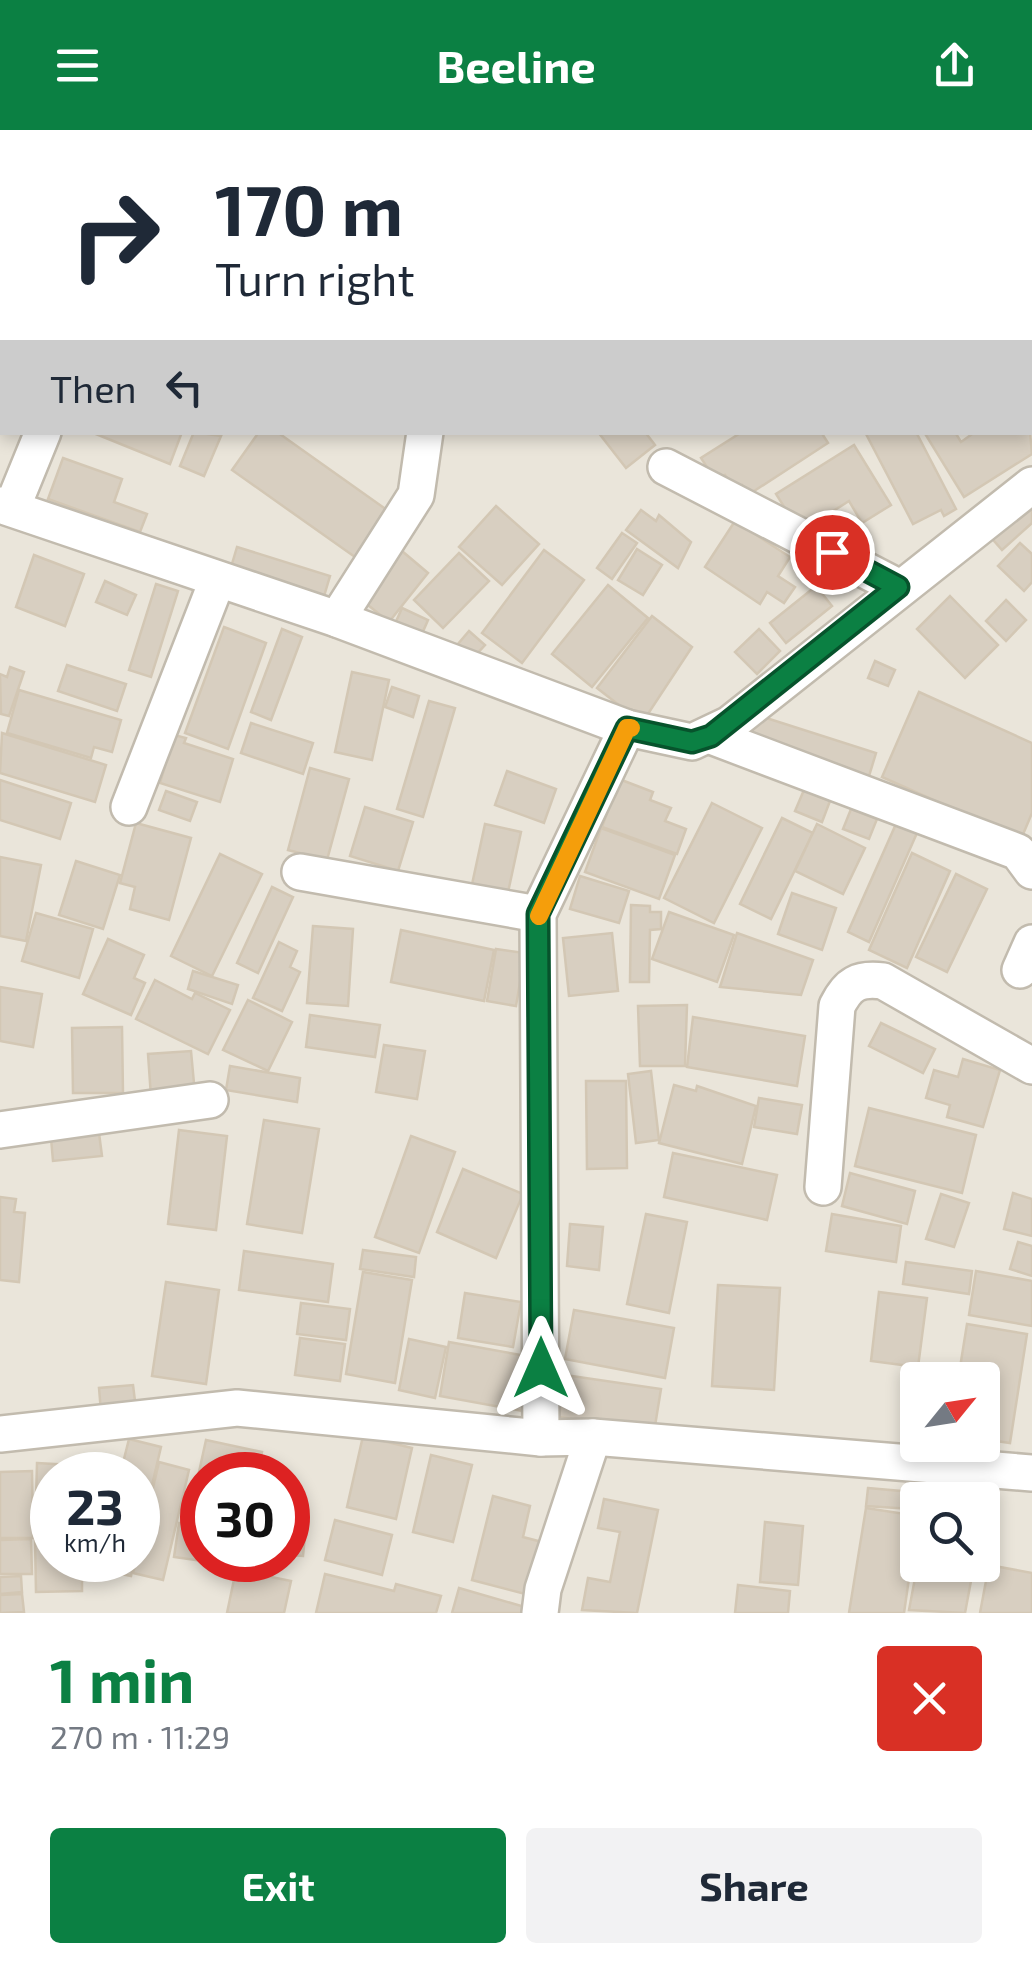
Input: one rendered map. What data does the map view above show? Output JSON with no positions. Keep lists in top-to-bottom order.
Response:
{
  "north": "top right",
  "page": {
    "header": "Beeline",
    "turn": ["170 m", "Turn right"],
    "then": "Then",
    "speed": "23 km/h",
    "limit": "30",
    "heading": ["1 min", "270 m · 11:29"],
    "buttons": ["Exit", "Share"]
  }
}
